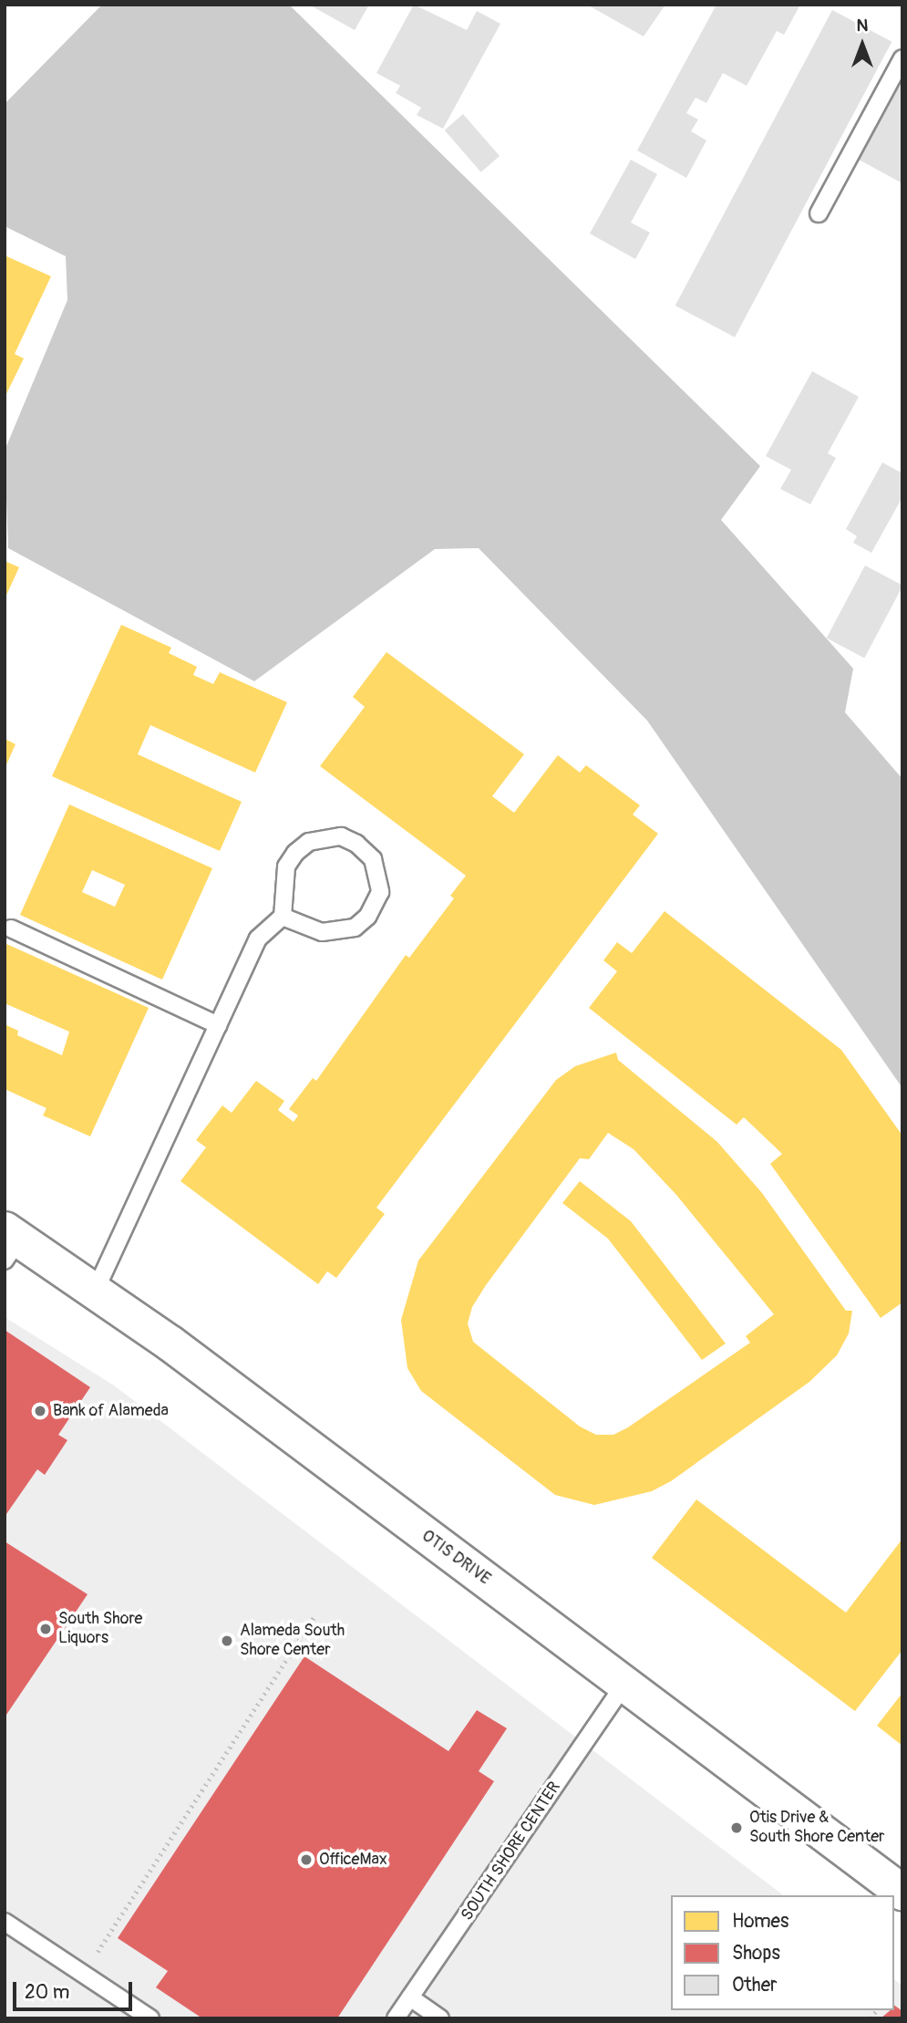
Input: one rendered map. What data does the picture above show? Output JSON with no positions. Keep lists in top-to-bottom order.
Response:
{
  "streets": {
    "main road": ["OTIS DRIVE"],
    "lane": ["SOUTH SHORE CENTER"]
  },
  "crossings": [
    ["OTIS DRIVE", "SOUTH SHORE CENTER"]
  ],
  "places": [
    "Bank of Alameda",
    "South Shore Liquors",
    "Alameda South Shore Center",
    "Otis Drive & South Shore Center",
    "OfficeMax"
  ],
  "legend": ["Homes", "Shops", "Other"],
  "scale_bar": "20 m",
  "north": "top"
}
